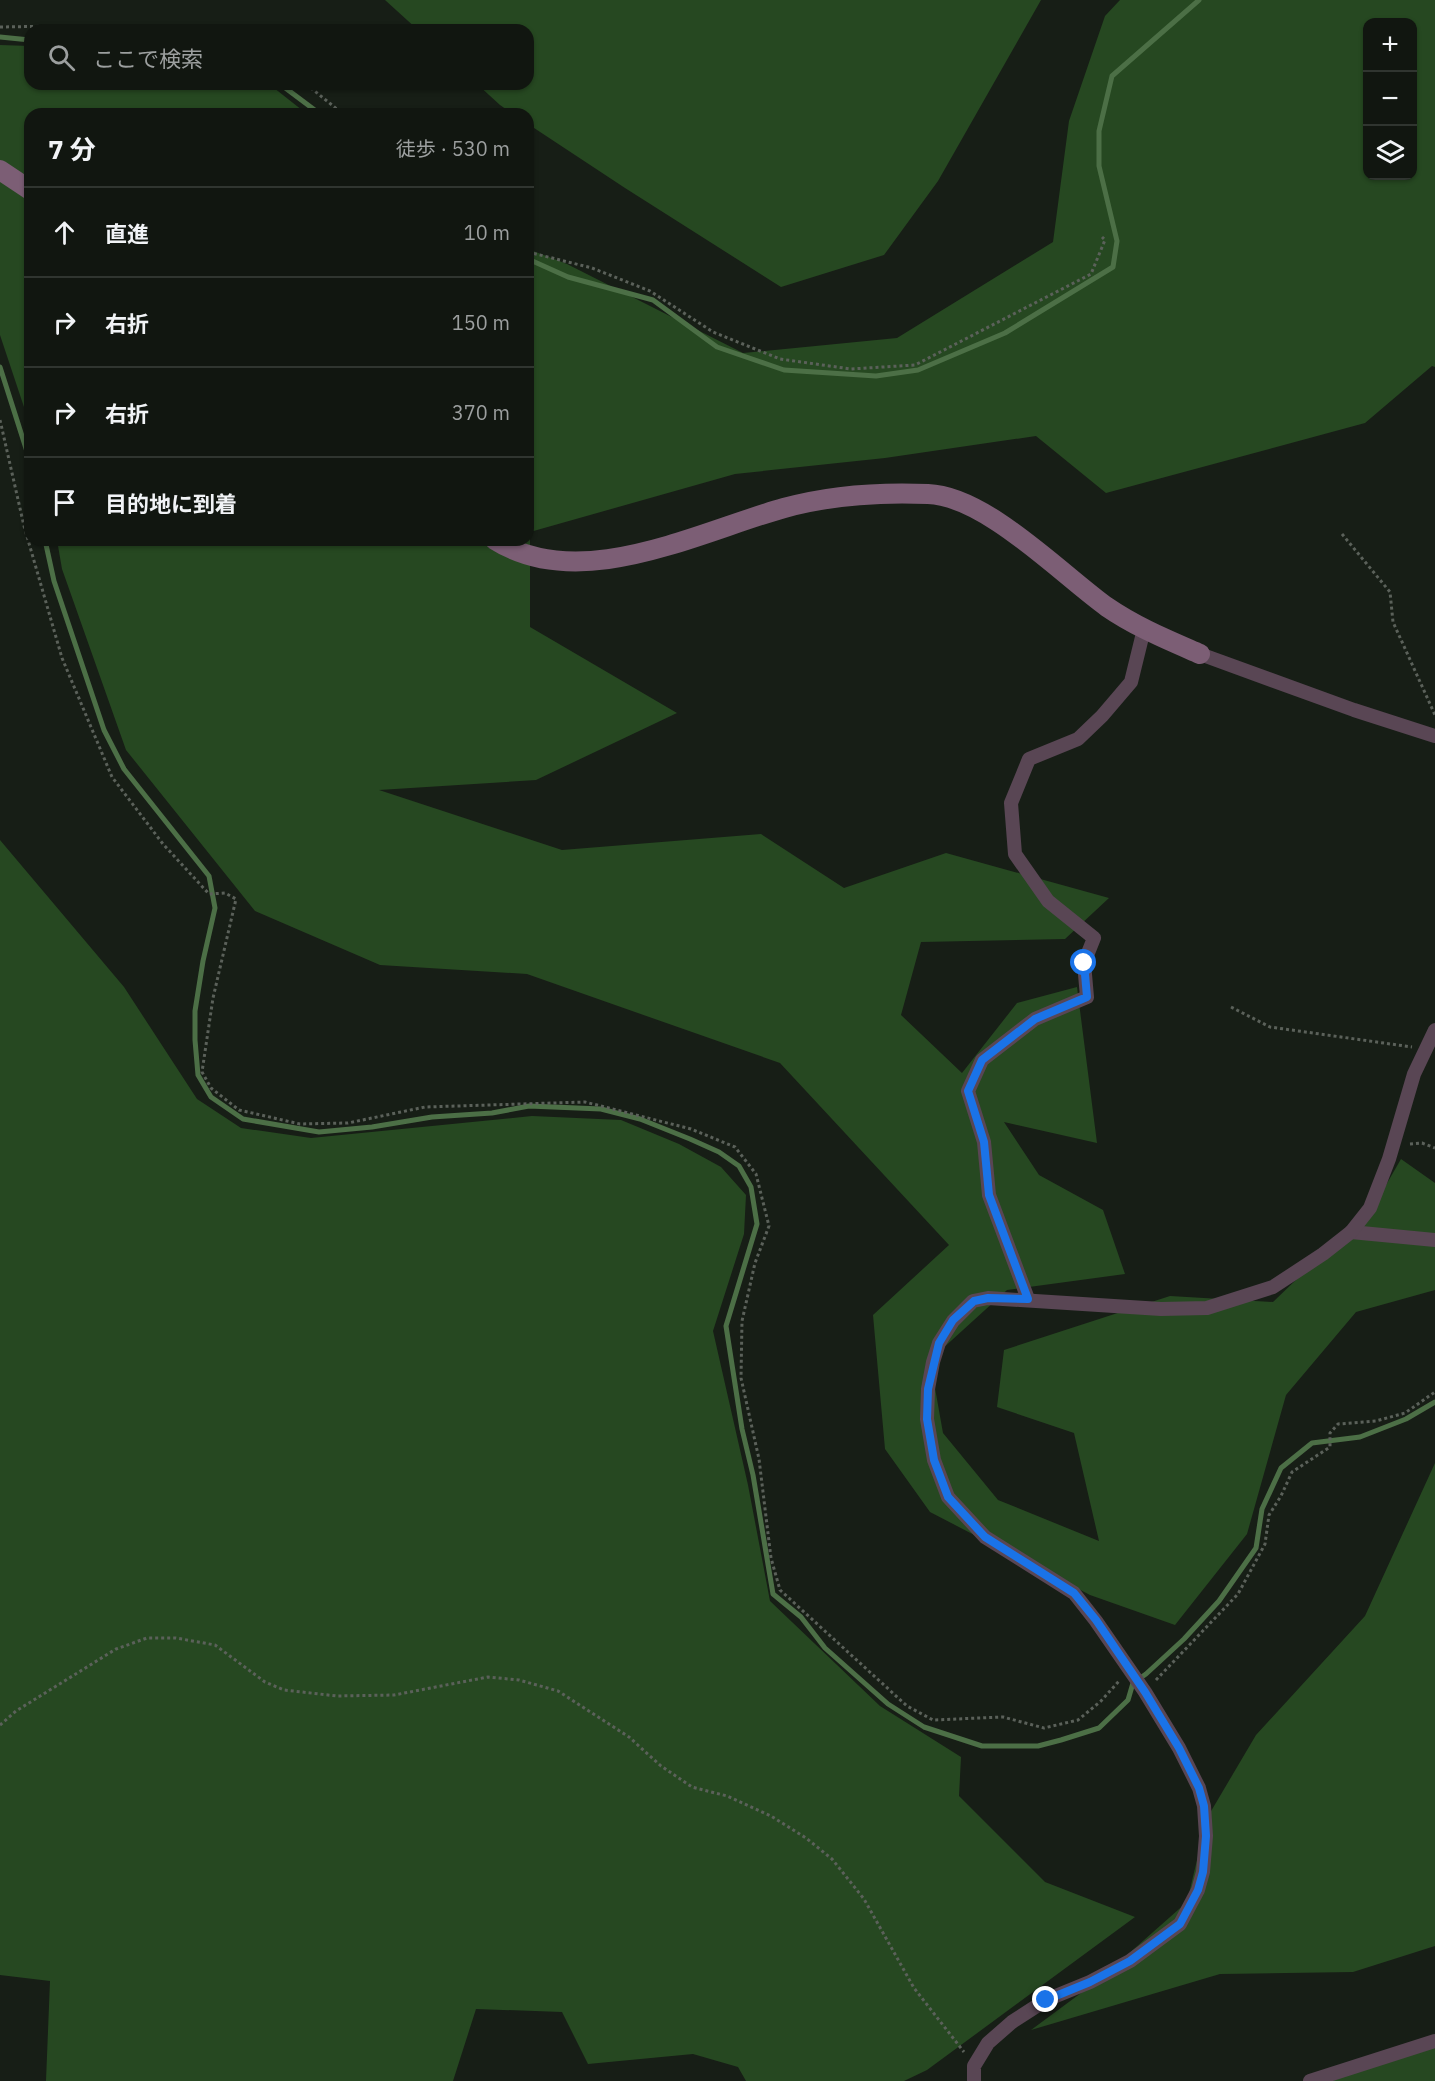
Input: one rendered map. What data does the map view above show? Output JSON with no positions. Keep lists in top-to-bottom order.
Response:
{
  "page": {
    "map_buttons": ["+", "−"],
    "search": "ここで検索",
    "heading": ["7 分", "徒歩 · 530 m"],
    "list": [
      ["直進", "10 m"],
      ["右折", "150 m"],
      ["右折", "370 m"],
      "目的地に到着"
    ]
  }
}
